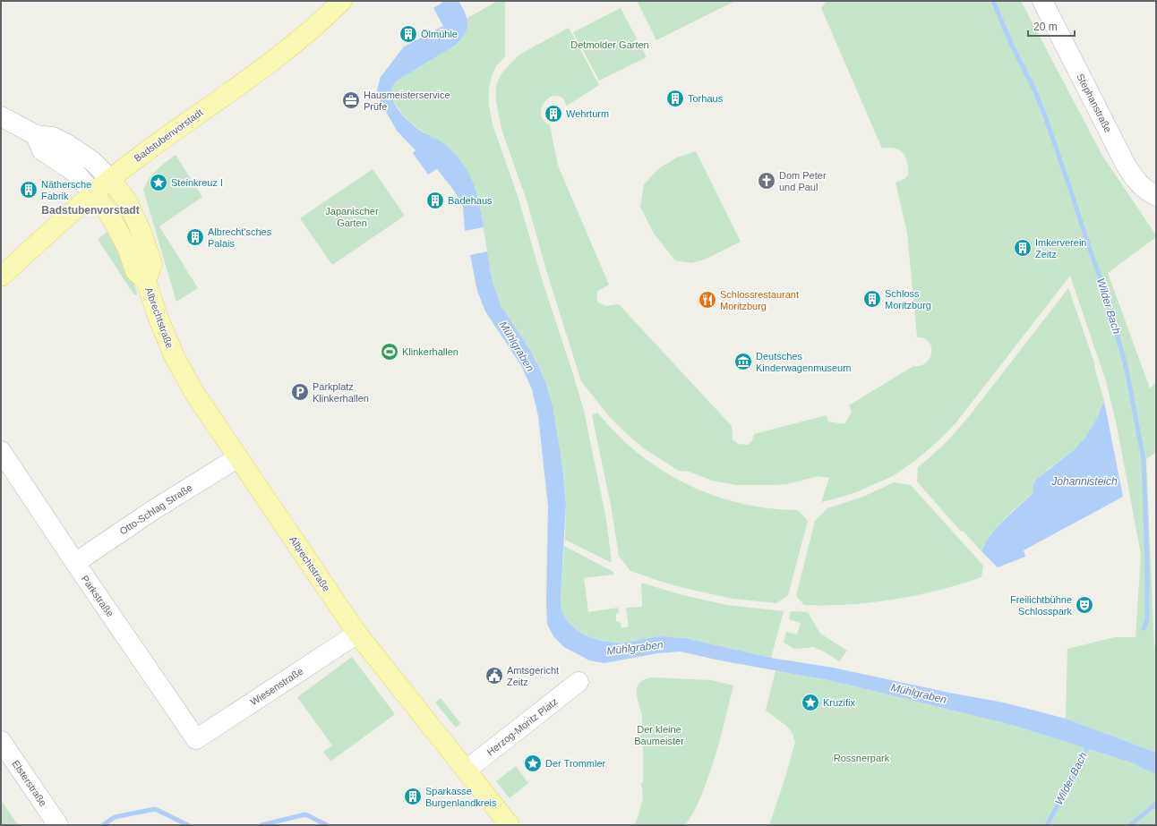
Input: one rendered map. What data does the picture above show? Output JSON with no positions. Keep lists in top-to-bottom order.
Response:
{
  "streets": {
    "main road": ["Badstubenvorstadt", "Albrechtstraße"],
    "street": [
      "Stephanstraße",
      "Otto-Schlag Straße",
      "Parkstraße",
      "Wiesenstraße",
      "Herzog-Moritz Platz",
      "Elsterstraße"
    ]
  },
  "crossings": [
    ["Badstubenvorstadt", "Albrechtstraße"],
    ["Albrechtstraße", "Otto-Schlag Straße"],
    ["Albrechtstraße", "Wiesenstraße"],
    ["Albrechtstraße", "Herzog-Moritz Platz"],
    ["Otto-Schlag Straße", "Parkstraße"],
    ["Parkstraße", "Wiesenstraße"]
  ],
  "districts": ["Badstubenvorstadt"],
  "water": ["Wilder Bach", "Mühlgraben", "Johannisteich"],
  "parks": [
    "Detmolder Garten",
    "Japanischer Garten",
    "Der kleine Baumeister",
    "Rossnerpark"
  ],
  "places": {
    "building": [
      "Ölmühle",
      "Torhaus",
      "Wehrturm",
      "Näthersche Fabrik",
      "Badehaus",
      "Albrecht'sches Palais",
      "Imkerverein Zeitz",
      "Schloss Moritzburg",
      "Sparkasse Burgenlandkreis"
    ],
    "office": ["Hausmeisterservice Prüfe"],
    "church": ["Dom Peter und Paul"],
    "place": ["Steinkreuz I", "Kruzifix", "Der Trommler"],
    "restaurant": ["Schlossrestaurant Moritzburg"],
    "sports": ["Klinkerhallen"],
    "museum": ["Deutsches Kinderwagenmuseum"],
    "parking": ["Parkplatz Klinkerhallen"],
    "theatre": ["Freilichtbühne Schlosspark"],
    "public building": ["Amtsgericht Zeitz"]
  },
  "scale_bar": "20 m"
}
